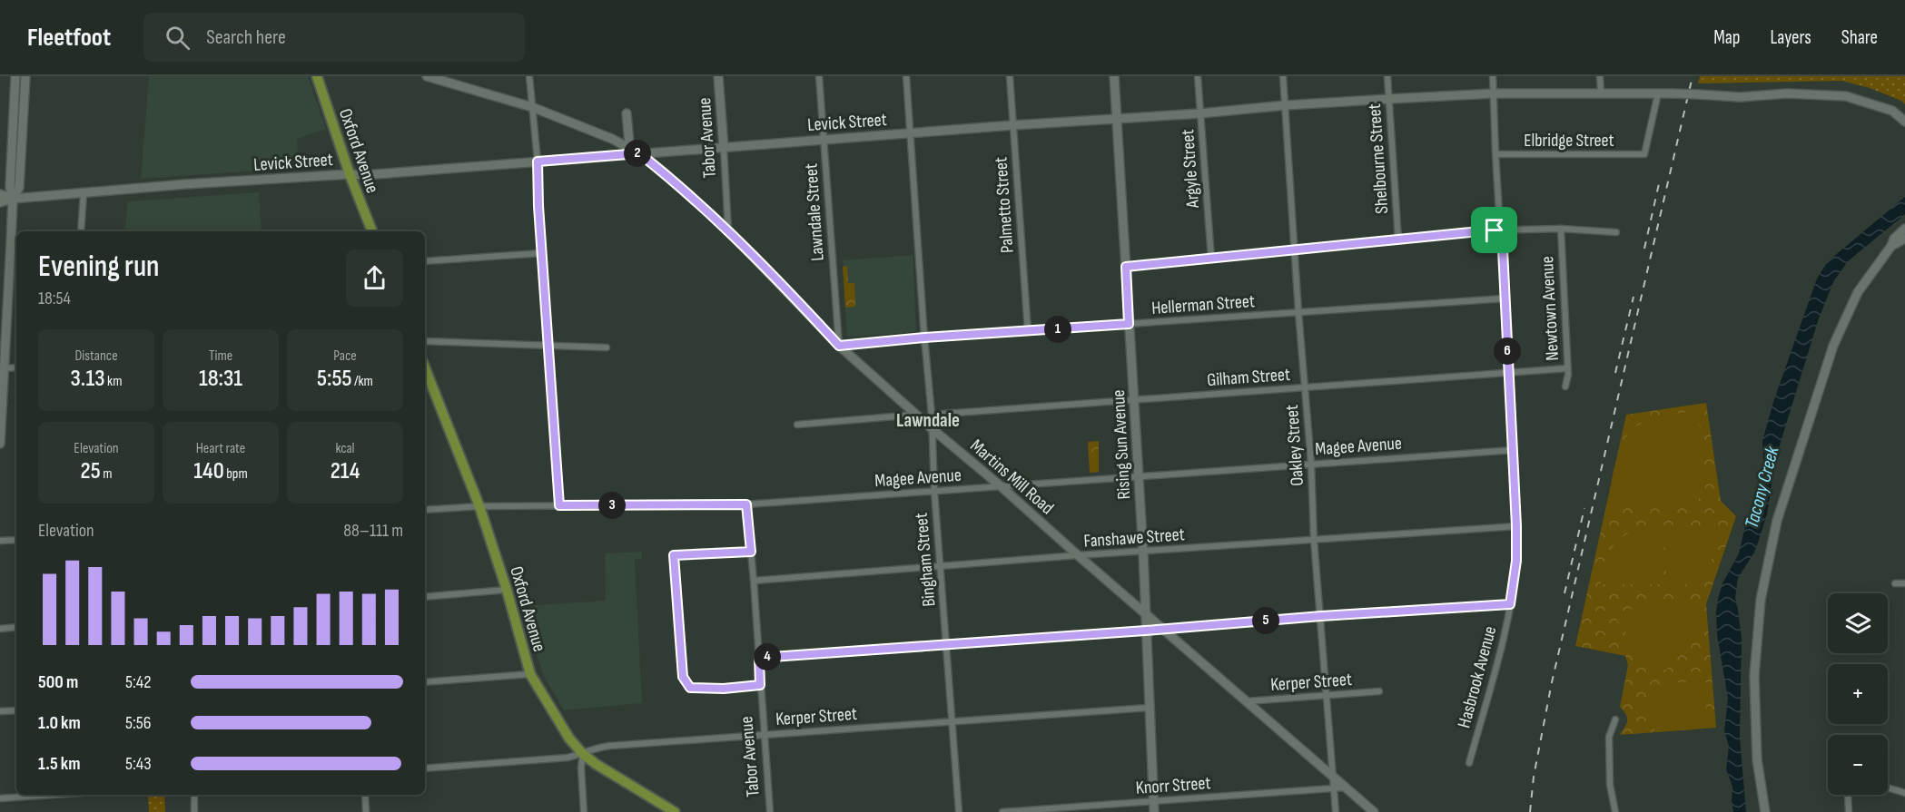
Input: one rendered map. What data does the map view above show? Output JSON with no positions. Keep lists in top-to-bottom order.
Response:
{
  "streets": {
    "main road": ["Oxford Avenue"],
    "street": [
      "Levick Street",
      "Tabor Avenue",
      "Elbridge Street",
      "Shelbourne Street",
      "Argyle Street",
      "Palmetto Street",
      "Lawndale Street",
      "Hellerman Street",
      "Newtown Avenue",
      "Gilham Street",
      "Rising Sun Avenue",
      "Oakley Street",
      "Magee Avenue",
      "Martins Mill Road",
      "Fanshawe Street",
      "Bingham Street",
      "Hasbrook Avenue",
      "Kerper Street",
      "Knorr Street"
    ]
  },
  "crossings": [
    ["Levick Street", "Tabor Avenue"],
    ["Levick Street", "Elbridge Street"],
    ["Levick Street", "Oxford Avenue"],
    ["Levick Street", "Shelbourne Street"],
    ["Levick Street", "Argyle Street"],
    ["Levick Street", "Palmetto Street"],
    ["Levick Street", "Lawndale Street"],
    ["Levick Street", "Rising Sun Avenue"],
    ["Levick Street", "Oakley Street"],
    ["Levick Street", "Martins Mill Road"],
    ["Levick Street", "Bingham Street"],
    ["Levick Street", "Hasbrook Avenue"],
    ["Tabor Avenue", "Magee Avenue"],
    ["Tabor Avenue", "Martins Mill Road"],
    ["Tabor Avenue", "Fanshawe Street"],
    ["Tabor Avenue", "Kerper Street"],
    ["Elbridge Street", "Hasbrook Avenue"],
    ["Oxford Avenue", "Magee Avenue"],
    ["Oxford Avenue", "Kerper Street"],
    ["Palmetto Street", "Hellerman Street"],
    ["Lawndale Street", "Hellerman Street"],
    ["Lawndale Street", "Martins Mill Road"],
    ["Hellerman Street", "Rising Sun Avenue"],
    ["Hellerman Street", "Oakley Street"],
    ["Hellerman Street", "Martins Mill Road"],
    ["Hellerman Street", "Bingham Street"],
    ["Hellerman Street", "Hasbrook Avenue"],
    ["Newtown Avenue", "Gilham Street"],
    ["Gilham Street", "Rising Sun Avenue"],
    ["Gilham Street", "Oakley Street"],
    ["Gilham Street", "Bingham Street"],
    ["Gilham Street", "Hasbrook Avenue"],
    ["Rising Sun Avenue", "Magee Avenue"],
    ["Rising Sun Avenue", "Martins Mill Road"],
    ["Rising Sun Avenue", "Fanshawe Street"],
    ["Rising Sun Avenue", "Kerper Street"],
    ["Rising Sun Avenue", "Knorr Street"],
    ["Oakley Street", "Magee Avenue"],
    ["Oakley Street", "Martins Mill Road"],
    ["Oakley Street", "Fanshawe Street"],
    ["Oakley Street", "Kerper Street"],
    ["Oakley Street", "Knorr Street"],
    ["Magee Avenue", "Martins Mill Road"],
    ["Magee Avenue", "Bingham Street"],
    ["Magee Avenue", "Hasbrook Avenue"],
    ["Martins Mill Road", "Fanshawe Street"],
    ["Martins Mill Road", "Bingham Street"],
    ["Martins Mill Road", "Kerper Street"],
    ["Martins Mill Road", "Knorr Street"],
    ["Fanshawe Street", "Bingham Street"],
    ["Fanshawe Street", "Hasbrook Avenue"],
    ["Bingham Street", "Kerper Street"]
  ],
  "districts": ["Lawndale"],
  "water": ["Tacony Creek"],
  "page": {
    "header": "Fleetfoot",
    "search": "Search here",
    "nav": ["Map", "Layers", "Share"],
    "pins": [
      "2",
      "1",
      "6",
      "3",
      "5",
      "4"
    ],
    "heading": ["Evening run", "18:54"],
    "stats": [
      ["Distance", "3.13 km"],
      ["Time", "18:31"],
      ["Pace", "5:55 /km"],
      ["Elevation", "25 m"],
      ["Heart rate", "140 bpm"],
      ["kcal", "214"]
    ],
    "chart": ["Elevation", "88–111 m"],
    "map_buttons": ["+", "−"],
    "list": [
      {
        "name": "500 m",
        "note": "5:42"
      },
      {
        "name": "1.0 km",
        "note": "5:56"
      },
      {
        "name": "1.5 km",
        "note": "5:43"
      }
    ]
  }
}
